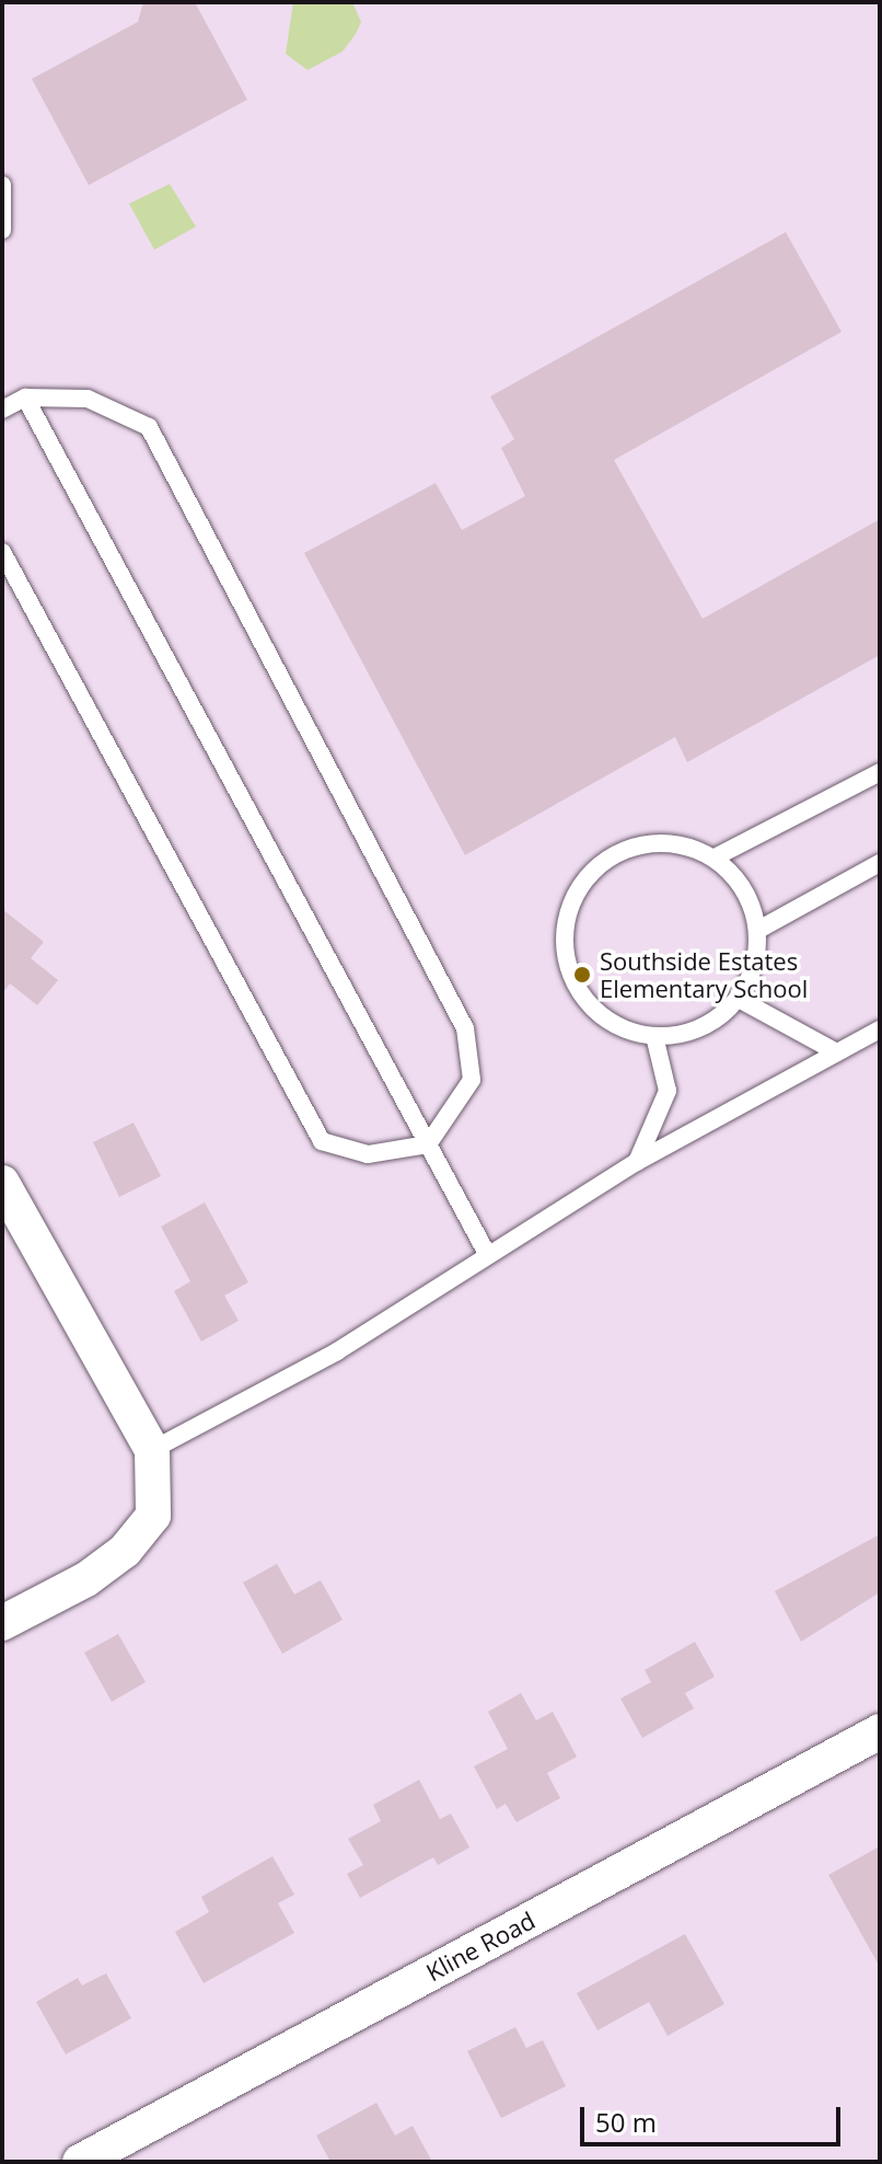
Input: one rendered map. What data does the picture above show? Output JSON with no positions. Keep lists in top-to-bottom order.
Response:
{
  "streets": {
    "street": ["Kline Road"]
  },
  "places": ["Southside Estates Elementary School"],
  "scale_bar": "50 m"
}
